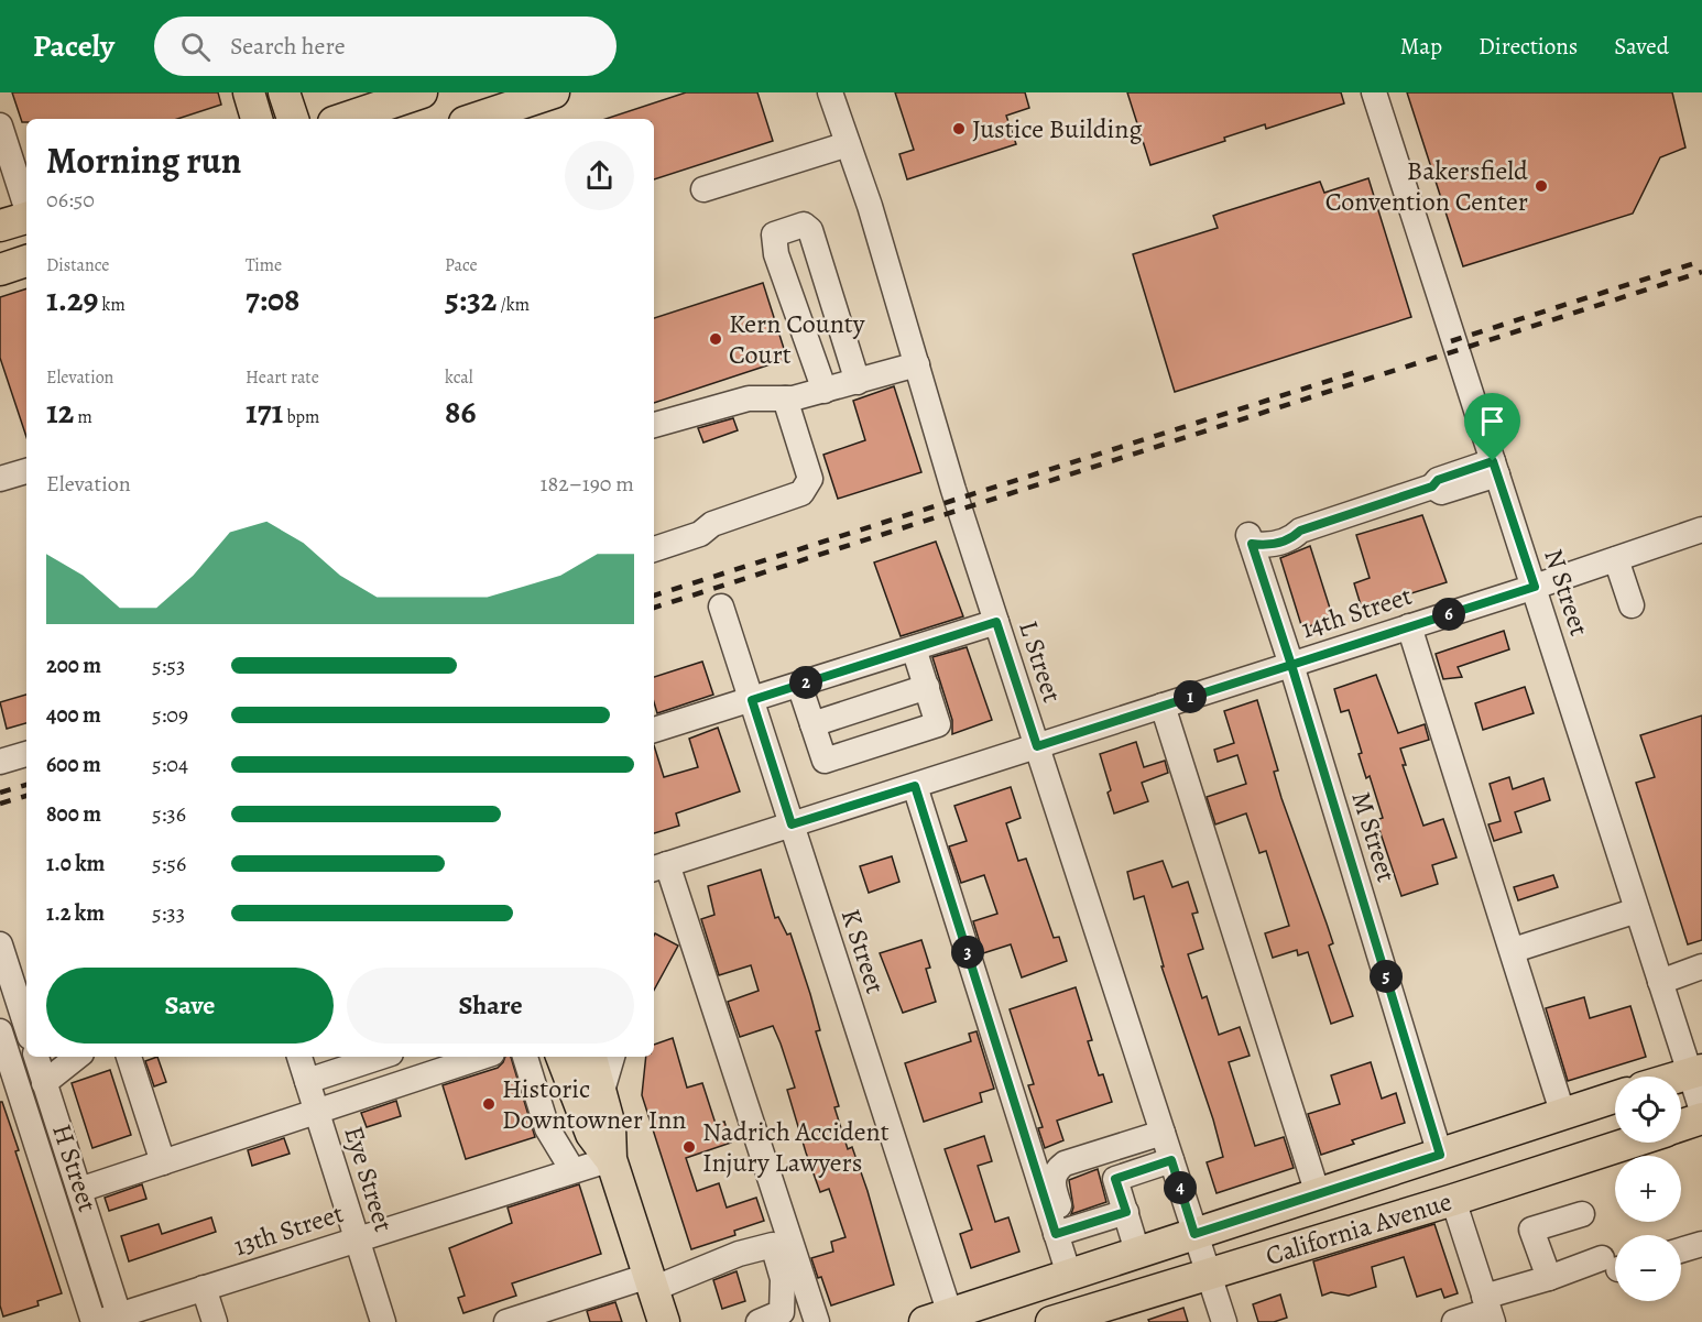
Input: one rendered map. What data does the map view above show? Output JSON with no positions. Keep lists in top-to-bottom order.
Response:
{
  "streets": {
    "main road": ["California Avenue"],
    "street": [
      "N Street",
      "14th Street",
      "L Street",
      "M Street",
      "K Street",
      "H Street",
      "Eye Street",
      "13th Street"
    ]
  },
  "crossings": [
    ["N Street", "14th Street"],
    ["N Street", "M Street"],
    ["14th Street", "L Street"],
    ["14th Street", "M Street"],
    ["14th Street", "K Street"],
    ["L Street", "California Avenue"],
    ["M Street", "California Avenue"],
    ["K Street", "California Avenue"],
    ["H Street", "13th Street"],
    ["Eye Street", "13th Street"]
  ],
  "places": [
    "Justice Building",
    "Bakersfield Convention Center",
    "Kern County Court",
    "Historic Downtowner Inn",
    "Nadrich Accident Injury Lawyers"
  ],
  "page": {
    "header": "Pacely",
    "search": "Search here",
    "nav": ["Map", "Directions", "Saved"],
    "heading": ["Morning run", "06:50"],
    "stats": [
      ["Distance", "1.29 km"],
      ["Time", "7:08"],
      ["Pace", "5:32 /km"],
      ["Elevation", "12 m"],
      ["Heart rate", "171 bpm"],
      ["kcal", "86"]
    ],
    "chart": ["Elevation", "182–190 m"],
    "pins": [
      "6",
      "2",
      "1",
      "3",
      "5",
      "4"
    ],
    "list": [
      {
        "name": "200 m",
        "note": "5:53"
      },
      {
        "name": "400 m",
        "note": "5:09"
      },
      {
        "name": "600 m",
        "note": "5:04"
      },
      {
        "name": "800 m",
        "note": "5:36"
      },
      {
        "name": "1.0 km",
        "note": "5:56"
      },
      {
        "name": "1.2 km",
        "note": "5:33"
      }
    ],
    "buttons": ["Save", "Share"],
    "map_buttons": ["+", "−"]
  }
}
